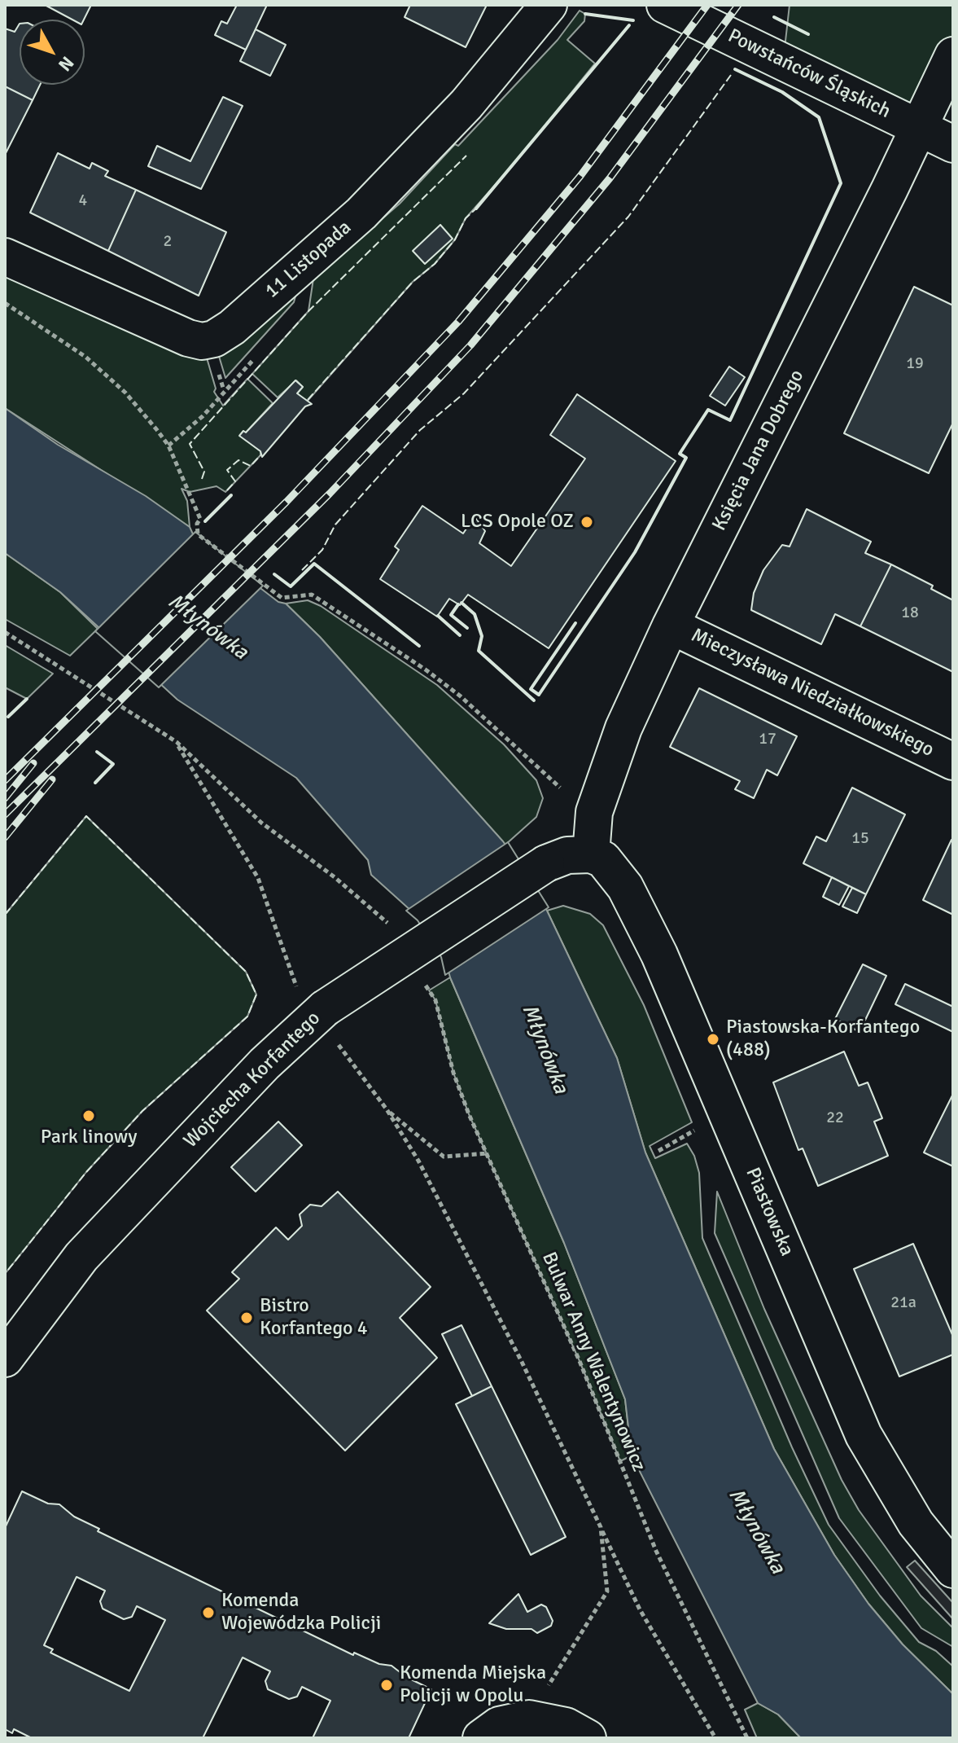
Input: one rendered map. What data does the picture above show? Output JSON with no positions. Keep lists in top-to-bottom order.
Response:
{
  "streets": {
    "street": [
      "Powstańców Śląskich",
      "11 Listopada",
      "Księcia Jana Dobrego",
      "Mieczysława Niedziałkowskiego",
      "Wojciecha Korfantego",
      "Piastowska"
    ],
    "path": ["Bulwar Anny Walentynowicz"]
  },
  "crossings": [
    ["Powstańców Śląskich", "Księcia Jana Dobrego"],
    ["Księcia Jana Dobrego", "Mieczysława Niedziałkowskiego"],
    ["Księcia Jana Dobrego", "Wojciecha Korfantego"],
    ["Księcia Jana Dobrego", "Piastowska"],
    ["Wojciecha Korfantego", "Piastowska"]
  ],
  "water": ["Młynówka"],
  "places": [
    "LCS Opole OZ",
    "Piastowska-Korfantego (488)",
    "Park linowy",
    "Bistro Korfantego 4",
    "Komenda Wojewódzka Policji",
    "Komenda Miejska Policji w Opolu"
  ],
  "house_numbers": [
    "4",
    "2",
    "19",
    "18",
    "17",
    "15",
    "22",
    "21a"
  ],
  "north": "bottom right"
}
